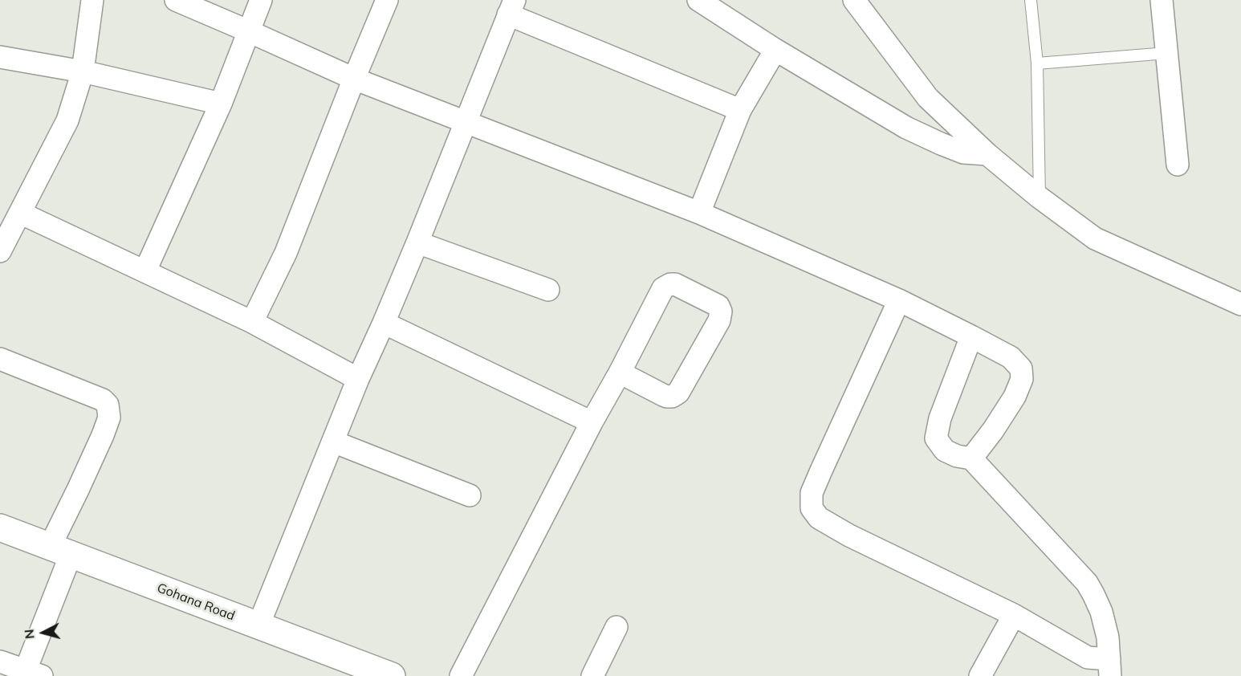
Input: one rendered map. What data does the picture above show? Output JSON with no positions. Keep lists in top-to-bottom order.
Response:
{
  "streets": {
    "main road": ["Gohana Road"]
  },
  "north": "left"
}
